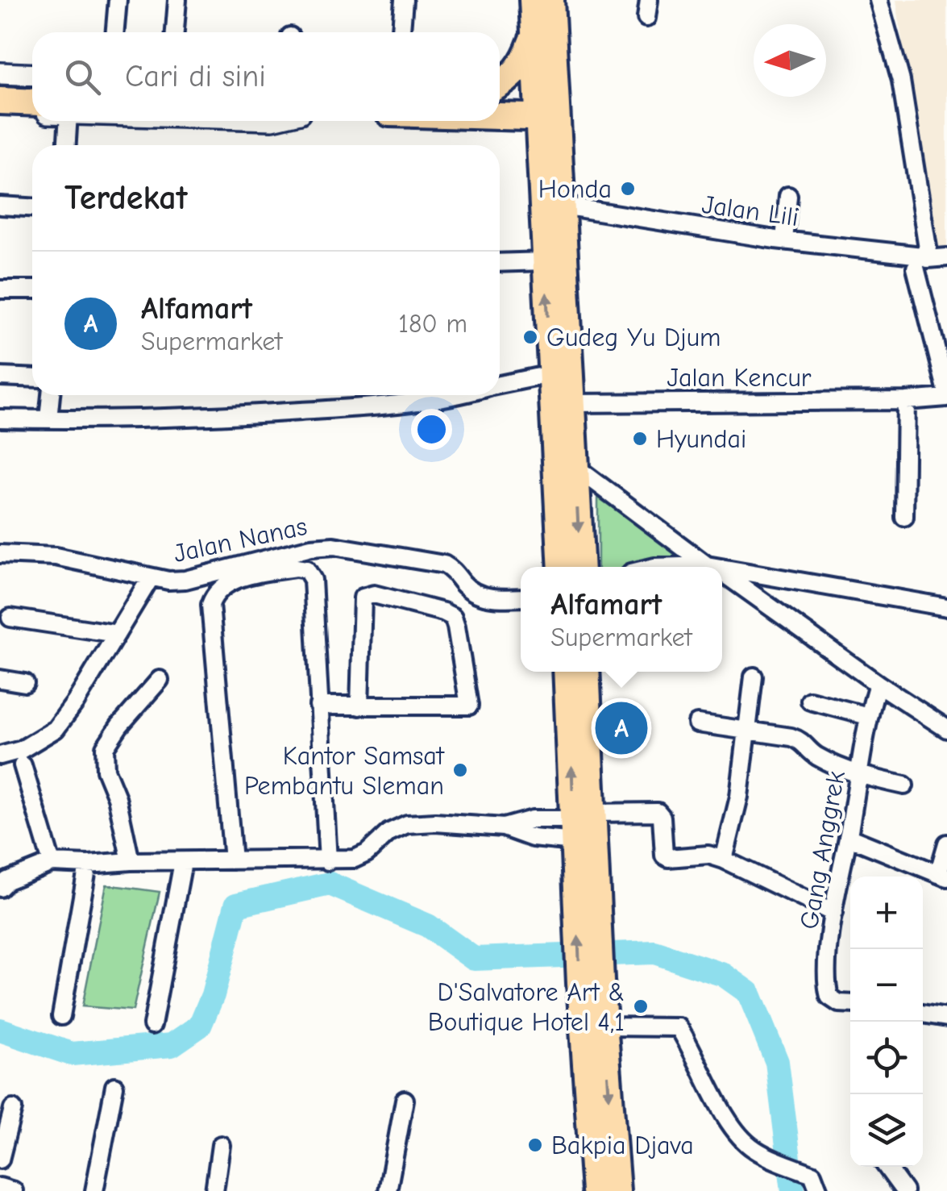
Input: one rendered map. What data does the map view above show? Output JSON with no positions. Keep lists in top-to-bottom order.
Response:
{
  "streets": {
    "street": [
      "Jalan Lili",
      "Jalan Kencur",
      "Jalan Nanas",
      "Gang Anggrek"
    ]
  },
  "places": [
    "Honda",
    "Gudeg Yu Djum",
    "Hyundai",
    "Kantor Samsat Pembantu Sleman",
    "D'Salvatore Art & Boutique Hotel 4,1",
    "Bakpia Djava"
  ],
  "north": "left",
  "page": {
    "search": "Cari di sini",
    "heading": "Terdekat",
    "list": [
      {
        "mark": "A",
        "name": "Alfamart",
        "note": "Supermarket",
        "value": "180 m"
      }
    ],
    "popup": ["Alfamart", "Supermarket"],
    "pins": "A",
    "map_buttons": ["+", "−"]
  }
}
